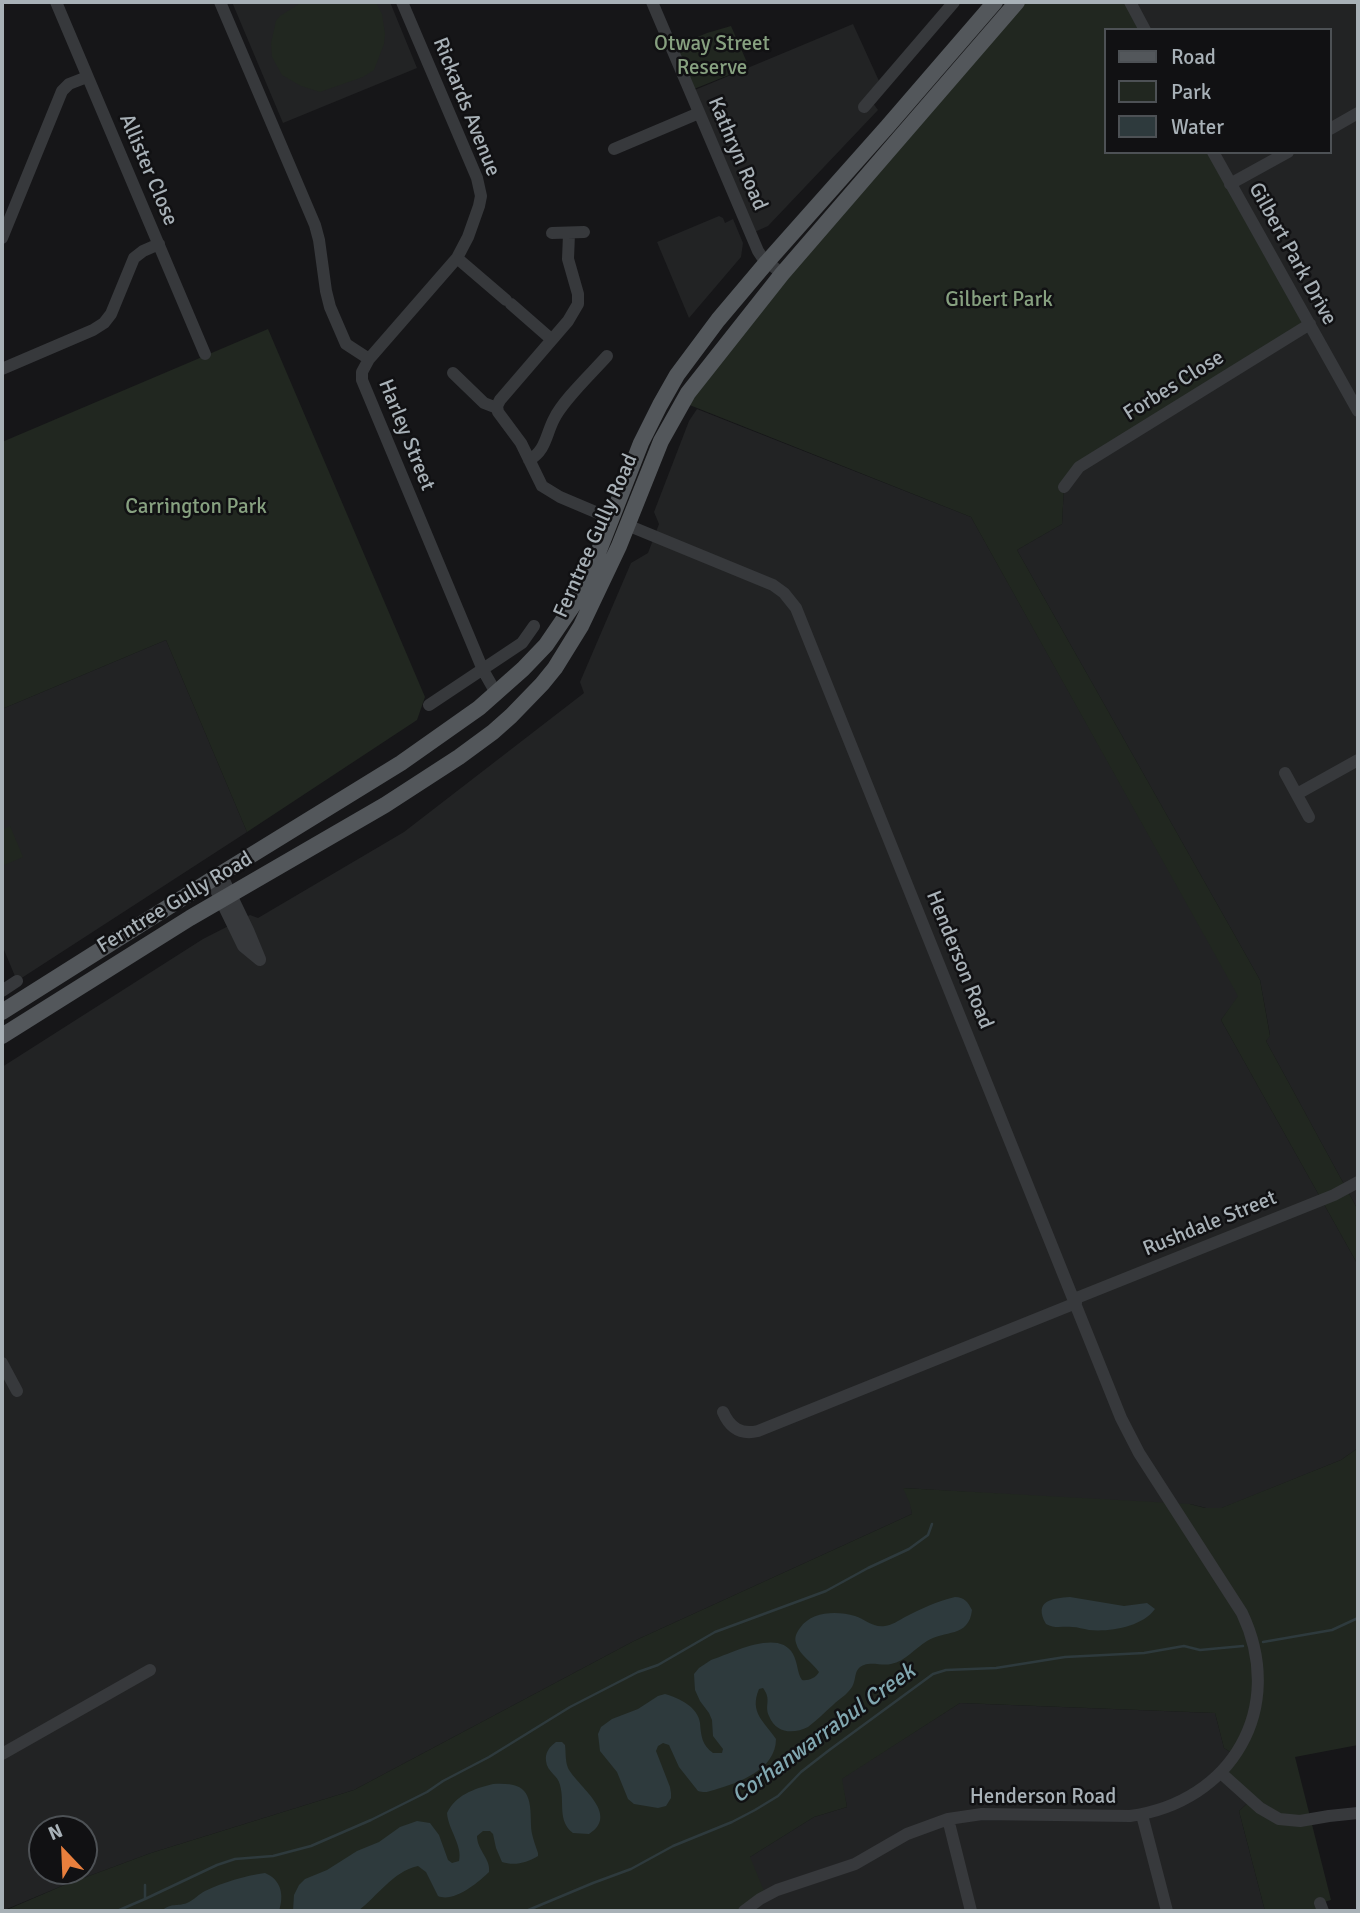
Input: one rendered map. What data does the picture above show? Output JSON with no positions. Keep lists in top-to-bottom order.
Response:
{
  "streets": {
    "main road": ["Ferntree Gully Road"],
    "street": [
      "Rickards Avenue",
      "Kathryn Road",
      "Allister Close",
      "Gilbert Park Drive",
      "Forbes Close",
      "Harley Street",
      "Henderson Road",
      "Rushdale Street"
    ]
  },
  "crossings": [
    ["Rickards Avenue", "Harley Street"],
    ["Kathryn Road", "Ferntree Gully Road"],
    ["Gilbert Park Drive", "Forbes Close"],
    ["Harley Street", "Ferntree Gully Road"],
    ["Ferntree Gully Road", "Henderson Road"],
    ["Henderson Road", "Rushdale Street"]
  ],
  "water": ["Corhanwarrabul Creek"],
  "parks": ["Otway Street Reserve", "Gilbert Park", "Carrington Park"],
  "legend": ["Road", "Park", "Water"],
  "north": "top left"
}
